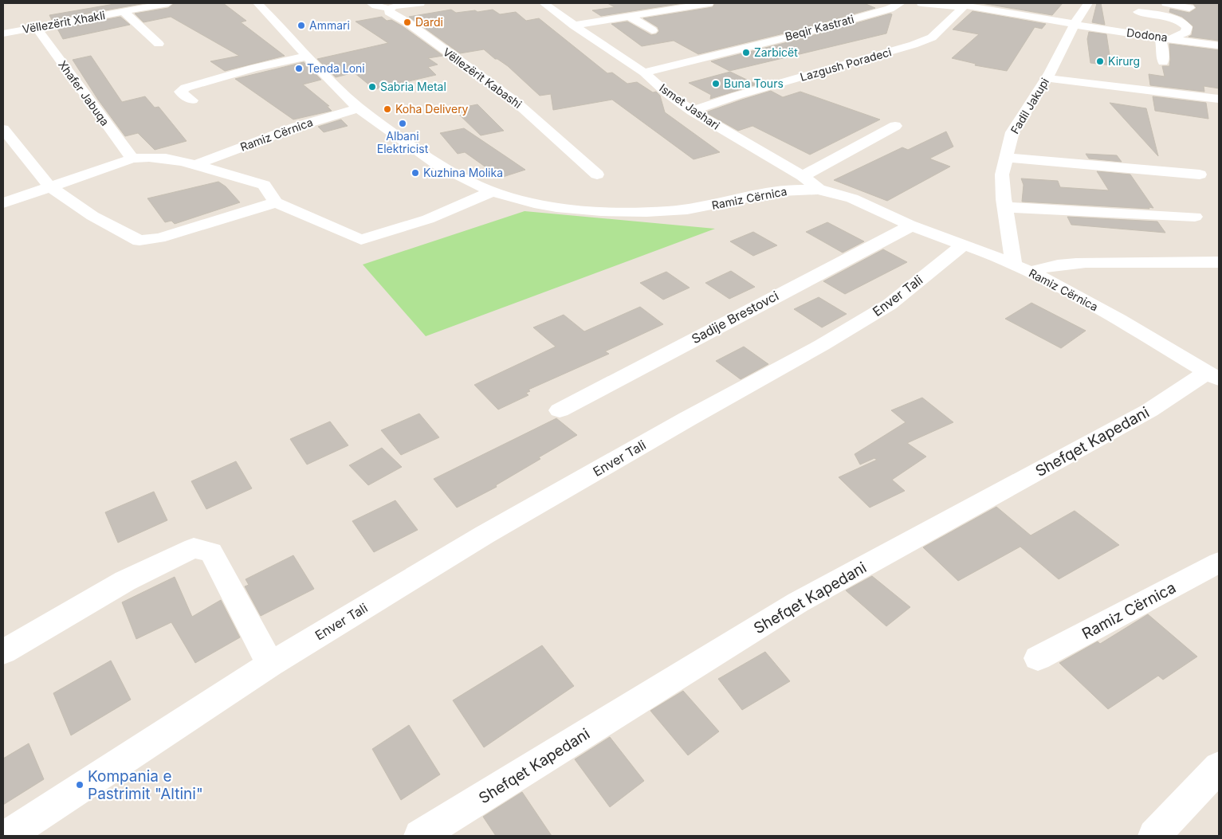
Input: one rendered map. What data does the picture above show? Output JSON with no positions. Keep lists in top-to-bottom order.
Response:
{
  "streets": {
    "street": [
      "Vëllezërit Xhakli",
      "Beqir Kastrati",
      "Dodona",
      "Lazgush Poradeci",
      "Vëllezërit Kabashi",
      "Xhafer Jabuqa",
      "Fadil Jakupi",
      "Ismet Jashari",
      "Ramiz Cërnica",
      "Enver Tali",
      "Sadije Brestovci",
      "Shefqet Kapedani"
    ]
  },
  "crossings": [
    ["Vëllezërit Xhakli", "Xhafer Jabuqa"],
    ["Beqir Kastrati", "Ismet Jashari"],
    ["Dodona", "Lazgush Poradeci"],
    ["Dodona", "Fadil Jakupi"],
    ["Lazgush Poradeci", "Ismet Jashari"],
    ["Fadil Jakupi", "Ramiz Cërnica"],
    ["Ismet Jashari", "Ramiz Cërnica"],
    ["Ramiz Cërnica", "Enver Tali"],
    ["Ramiz Cërnica", "Sadije Brestovci"],
    ["Ramiz Cërnica", "Shefqet Kapedani"]
  ],
  "places": [
    "Dardi",
    "Ammari",
    "Zarbicët",
    "Kirurg",
    "Tenda Loni",
    "Buna Tours",
    "Sabria Metal",
    "Koha Delivery",
    "Albani Elektricist",
    "Kuzhina Molika",
    "Kompania e Pastrimit \"Altini\""
  ]
}
